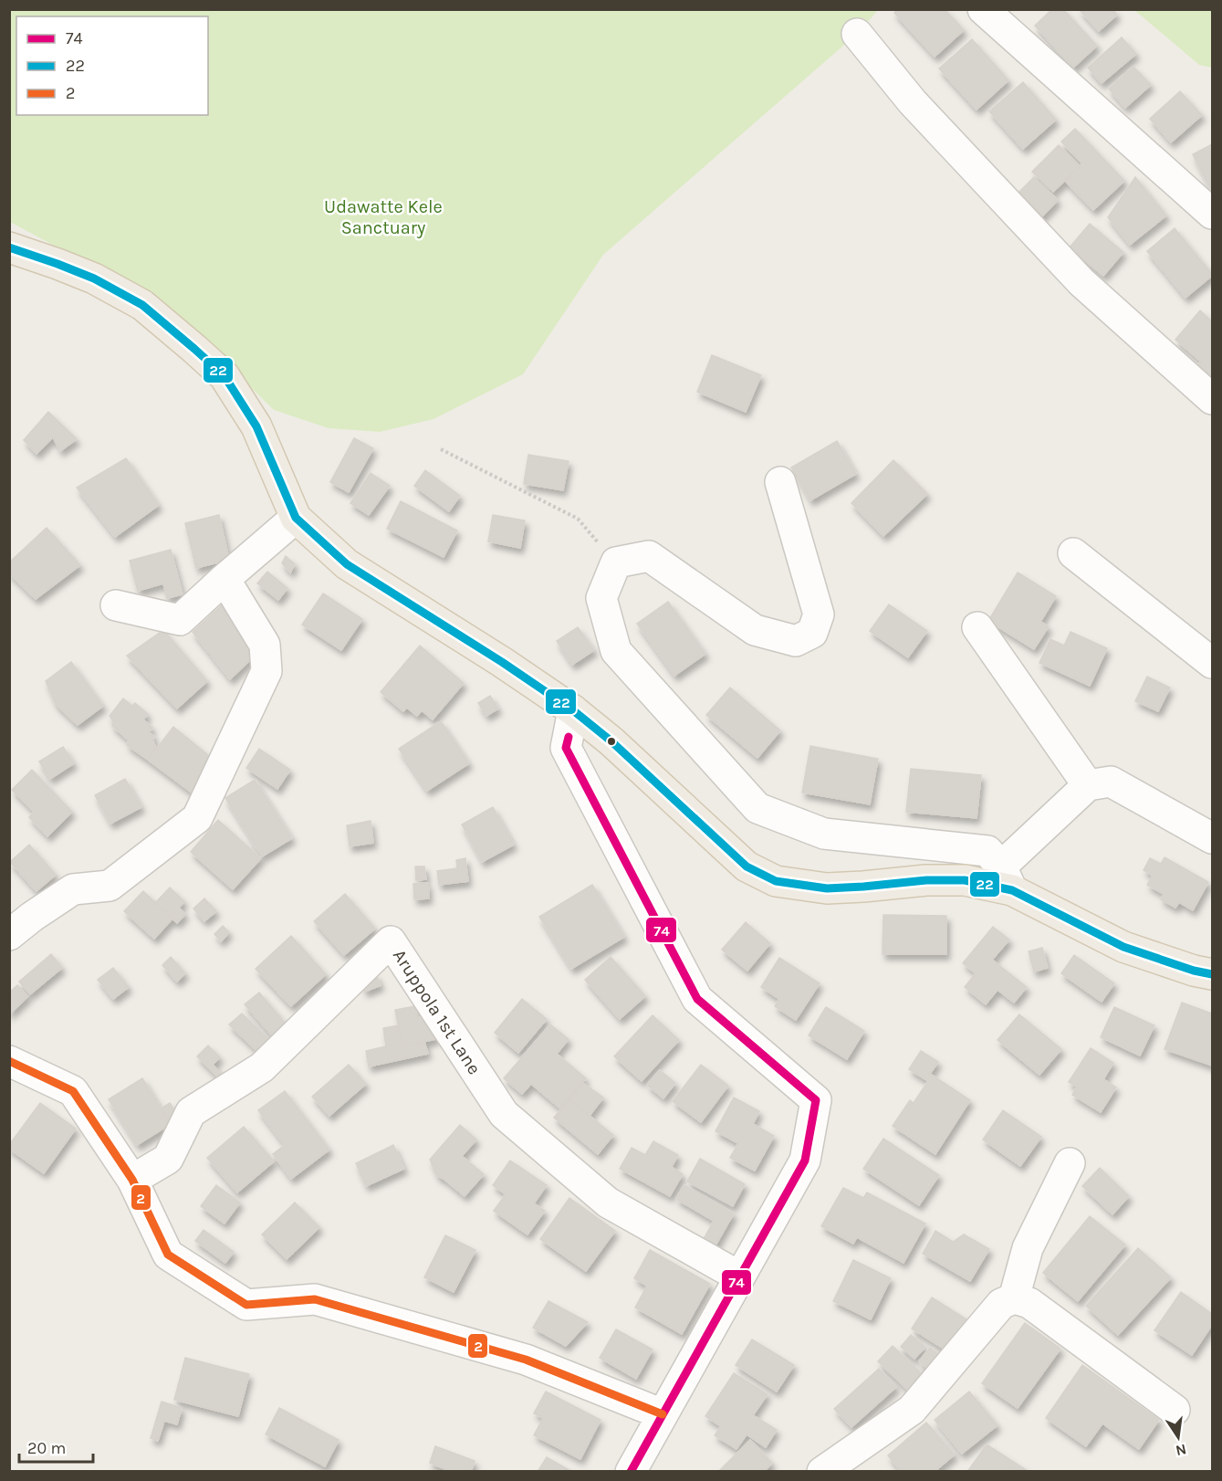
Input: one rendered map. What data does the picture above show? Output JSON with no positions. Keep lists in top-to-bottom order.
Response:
{
  "streets": {
    "street": ["Aruppola 1st Lane"]
  },
  "parks": ["Udawatte Kele Sanctuary"],
  "lines": ["transit line 22", "transit line 74", "transit line 2"],
  "legend": ["74", "22", "2"],
  "scale_bar": "20 m",
  "north": "bottom"
}
